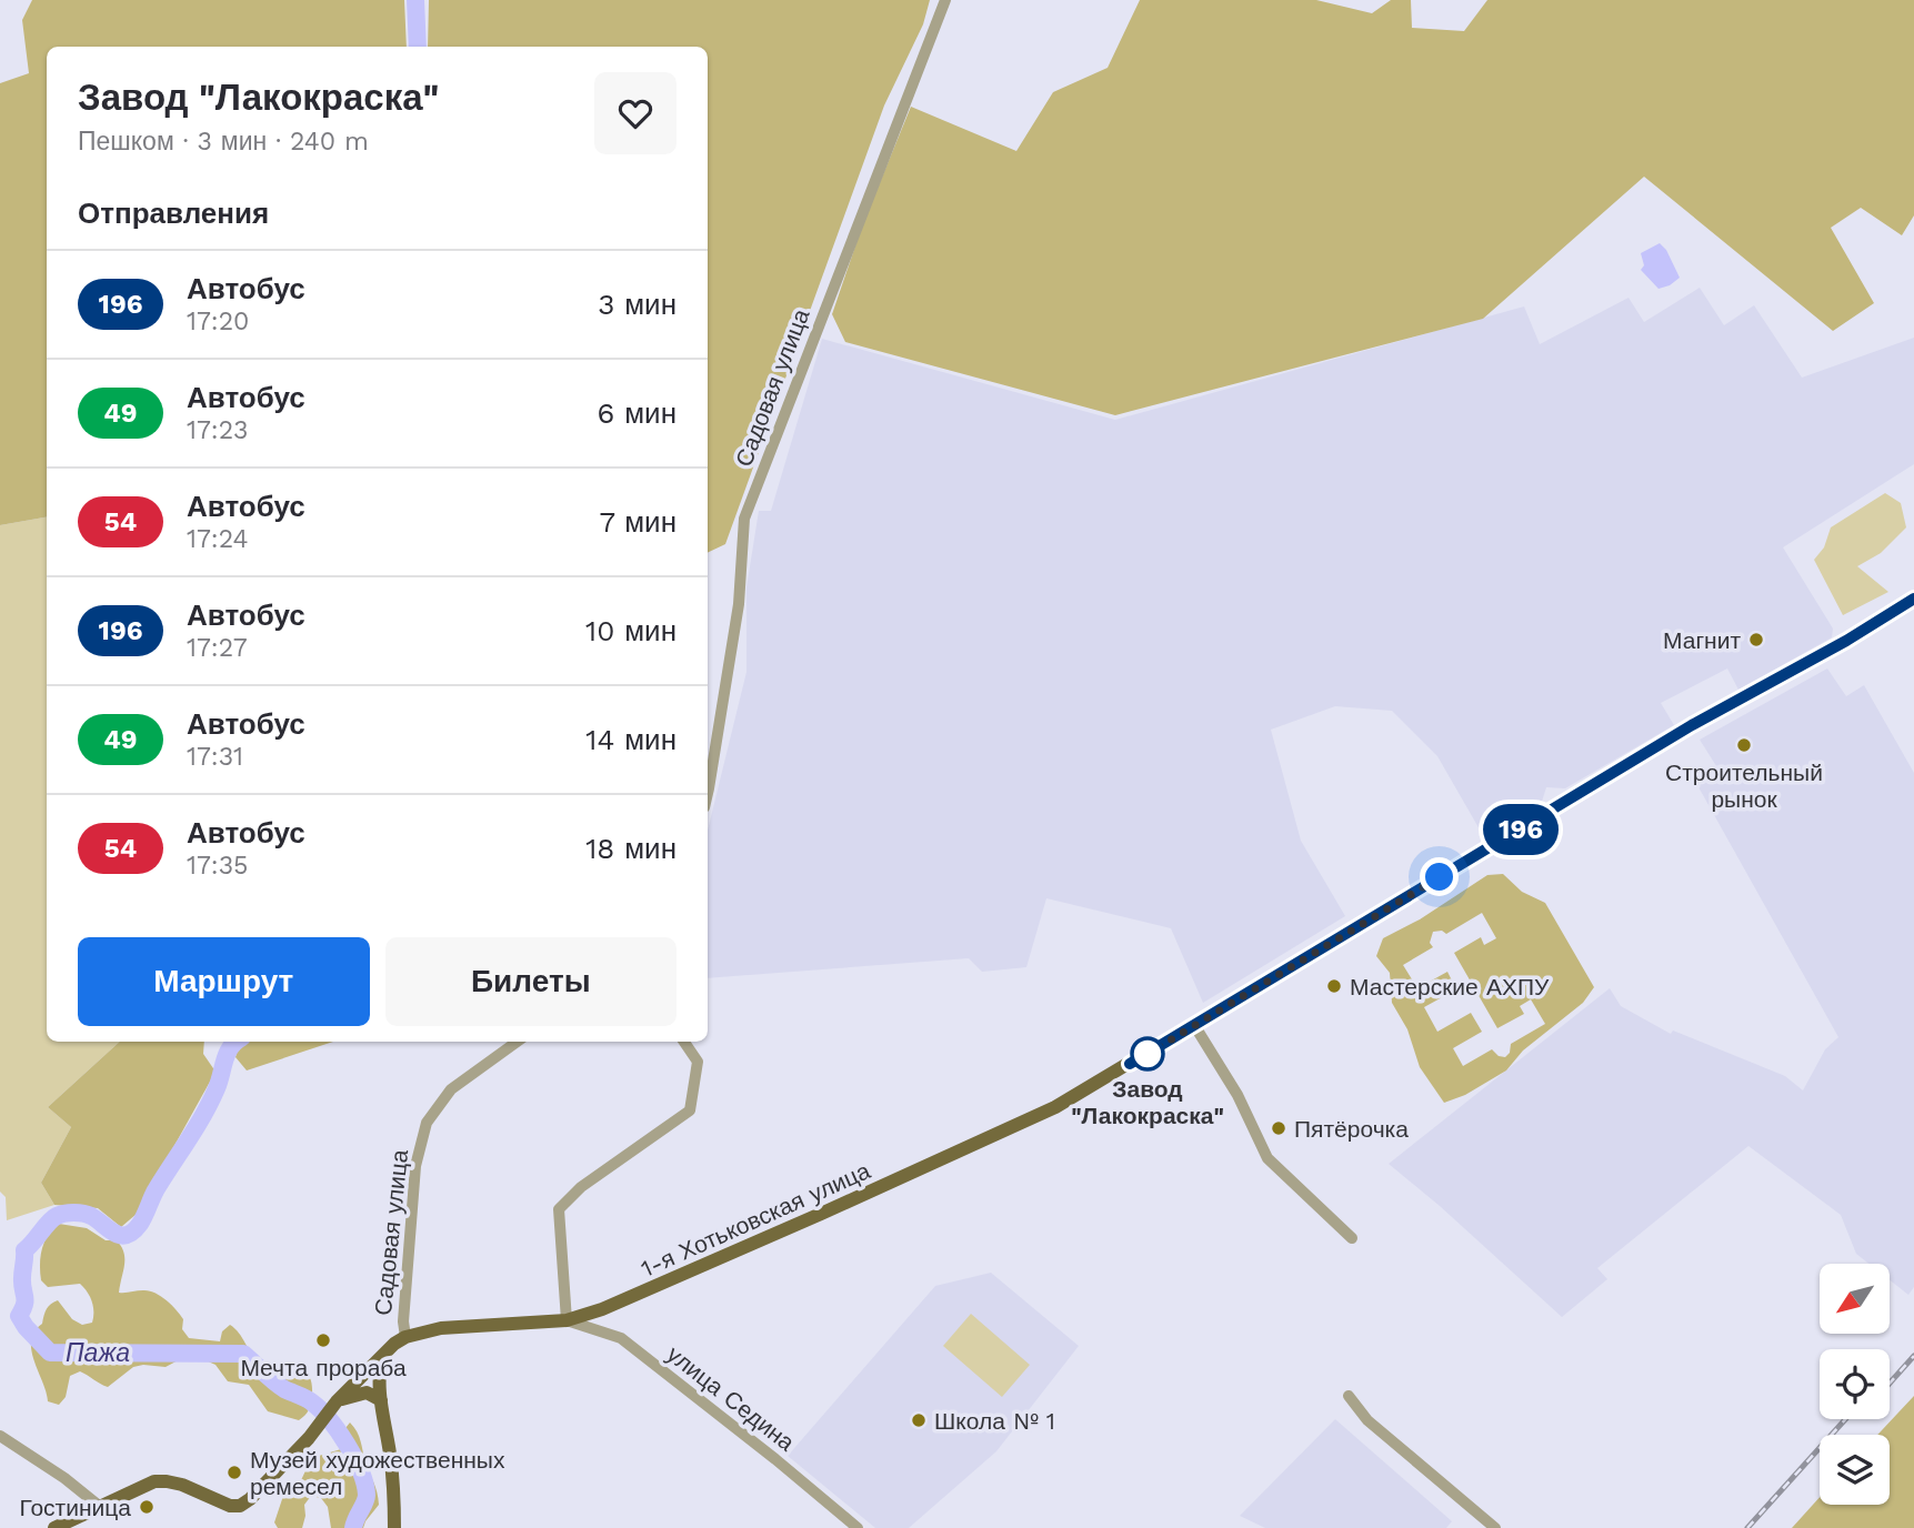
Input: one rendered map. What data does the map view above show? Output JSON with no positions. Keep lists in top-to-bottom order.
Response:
{
  "streets": {
    "main road": ["1-я Хотьковская улица"],
    "street": ["Садовая улица", "улица Седина"]
  },
  "crossings": [
    ["Садовая улица", "1-я Хотьковская улица"],
    ["1-я Хотьковская улица", "улица Седина"]
  ],
  "water": ["Пажа"],
  "places": [
    "Магнит",
    "Строительный рынок",
    "Мастерские АХПУ",
    "Завод \"Лакокраска\"",
    "Пятёрочка",
    "Мечта прораба",
    "Школа № 1",
    "Музей художественных ремесел",
    "Гостиница"
  ],
  "lines": ["bus line 196"],
  "north": "bottom left",
  "page": {
    "on_map": "196",
    "heading": [
      ["Завод \"Лакокраска\"", "Пешком · 3 мин · 240 m"],
      "Отправления"
    ],
    "list": [
      {
        "mark": "196",
        "name": "Автобус",
        "note": "17:20",
        "value": "3 мин"
      },
      {
        "mark": "49",
        "name": "Автобус",
        "note": "17:23",
        "value": "6 мин"
      },
      {
        "mark": "54",
        "name": "Автобус",
        "note": "17:24",
        "value": "7 мин"
      },
      {
        "mark": "196",
        "name": "Автобус",
        "note": "17:27",
        "value": "10 мин"
      },
      {
        "mark": "49",
        "name": "Автобус",
        "note": "17:31",
        "value": "14 мин"
      },
      {
        "mark": "54",
        "name": "Автобус",
        "note": "17:35",
        "value": "18 мин"
      }
    ],
    "buttons": ["Маршрут", "Билеты"]
  }
}
